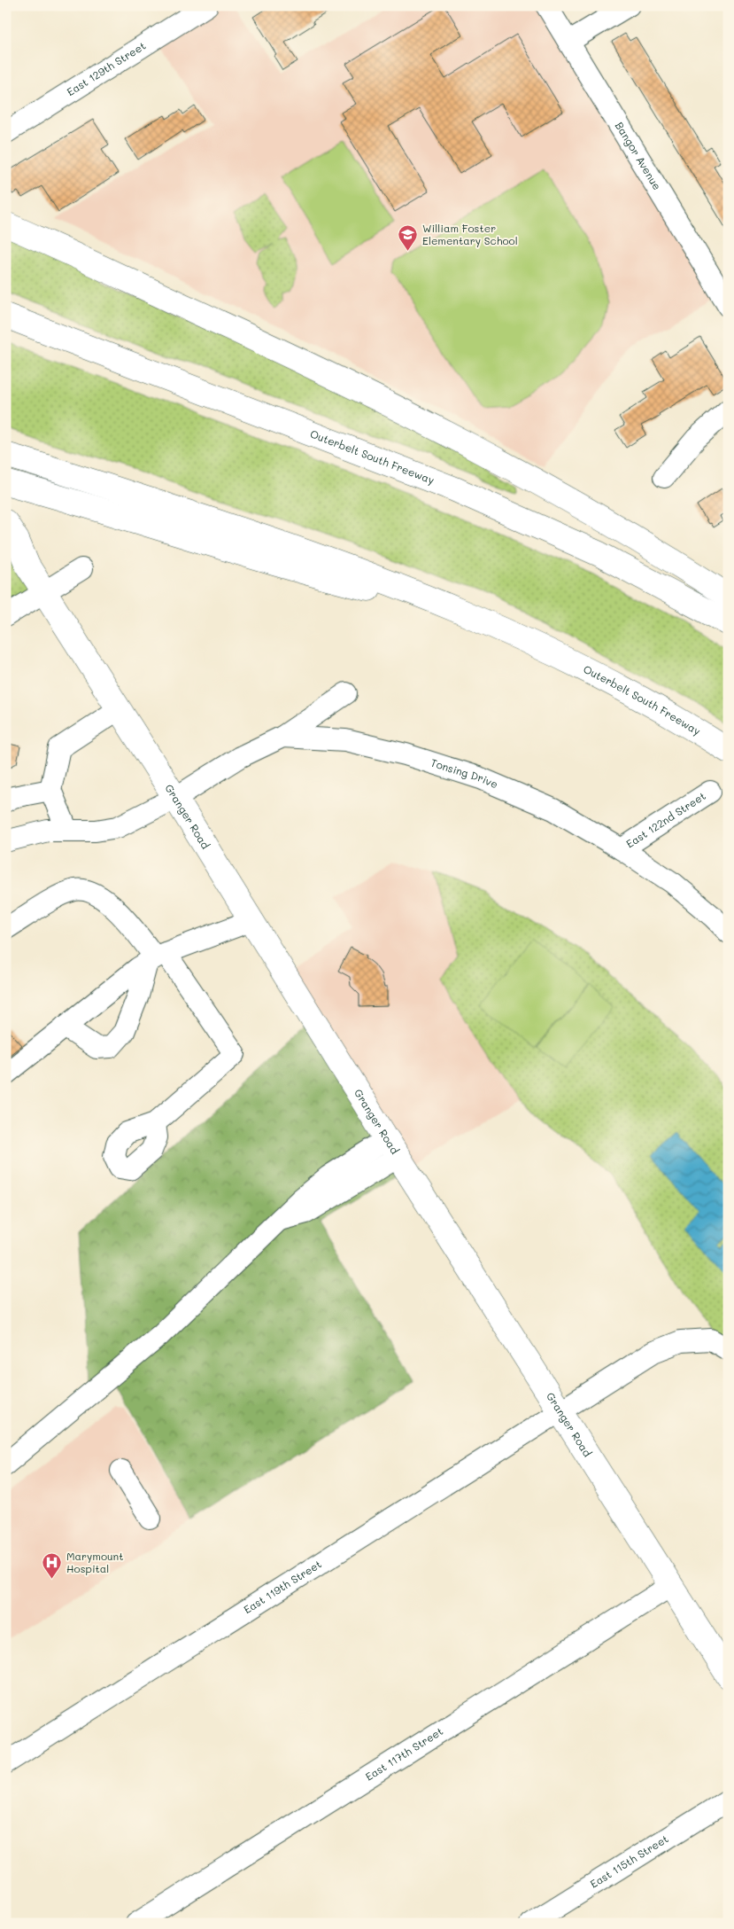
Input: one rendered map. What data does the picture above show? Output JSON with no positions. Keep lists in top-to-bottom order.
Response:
{
  "streets": {
    "main road": ["Outerbelt South Freeway", "Granger Road"],
    "street": [
      "East 129th Street",
      "Bangor Avenue",
      "Tonsing Drive",
      "East 122nd Street",
      "East 119th Street",
      "East 117th Street",
      "East 115th Street"
    ]
  },
  "crossings": [
    ["Tonsing Drive", "Granger Road"],
    ["Tonsing Drive", "East 122nd Street"],
    ["Granger Road", "East 119th Street"],
    ["Granger Road", "East 117th Street"]
  ],
  "places": {
    "school or university": ["William Foster Elementary School"],
    "hospital": ["Marymount Hospital"]
  }
}
